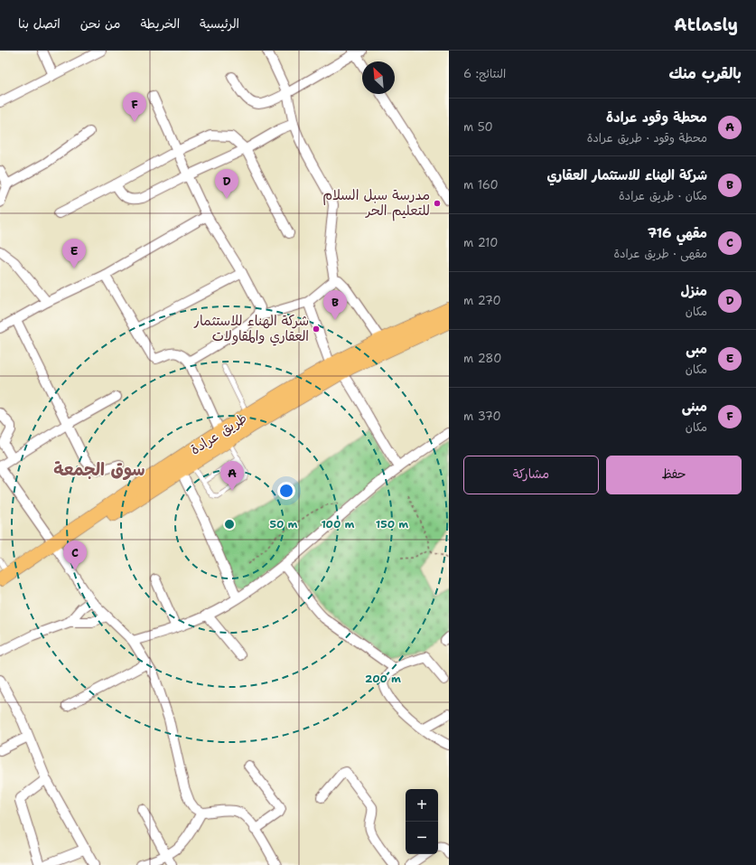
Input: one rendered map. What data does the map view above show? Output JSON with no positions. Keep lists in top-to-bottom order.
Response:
{
  "streets": {
    "main road": ["طريق عرادة"]
  },
  "districts": ["سوق الجمعة"],
  "places": ["مدرسة سبل السلام للتعليم الحر", "شركة الهناء للاستثمار العقاري والمقاولات"],
  "north": "top left",
  "page": {
    "header": "Atlasly",
    "nav": [
      "الرئيسية",
      "الخريطة",
      "من نحن",
      "اتصل بنا"
    ],
    "heading": ["بالقرب منك", "النتائج: 6"],
    "pins": [
      "F",
      "D",
      "E",
      "B",
      "A",
      "C"
    ],
    "list": [
      {
        "mark": "A",
        "name": "محطة وقود عرادة",
        "note": "محطة وقود · طريق عرادة",
        "value": "50 m"
      },
      {
        "mark": "B",
        "name": "شركة الهناء للاستثمار العقاري",
        "note": "مكان · طريق عرادة",
        "value": "160 m"
      },
      {
        "mark": "C",
        "name": "مقهي 716",
        "note": "مقهى · طريق عرادة",
        "value": "210 m"
      },
      {
        "mark": "D",
        "name": "منزل",
        "note": "مكان",
        "value": "270 m"
      },
      {
        "mark": "E",
        "name": "مبى",
        "note": "مكان",
        "value": "280 m"
      },
      {
        "mark": "F",
        "name": "مبنى",
        "note": "مكان",
        "value": "370 m"
      }
    ],
    "buttons": ["حفظ", "مشاركة"],
    "map_buttons": ["+", "−"]
  },
  "rings": [
    "50 m",
    "100 m",
    "150 m",
    "200 m"
  ]
}
